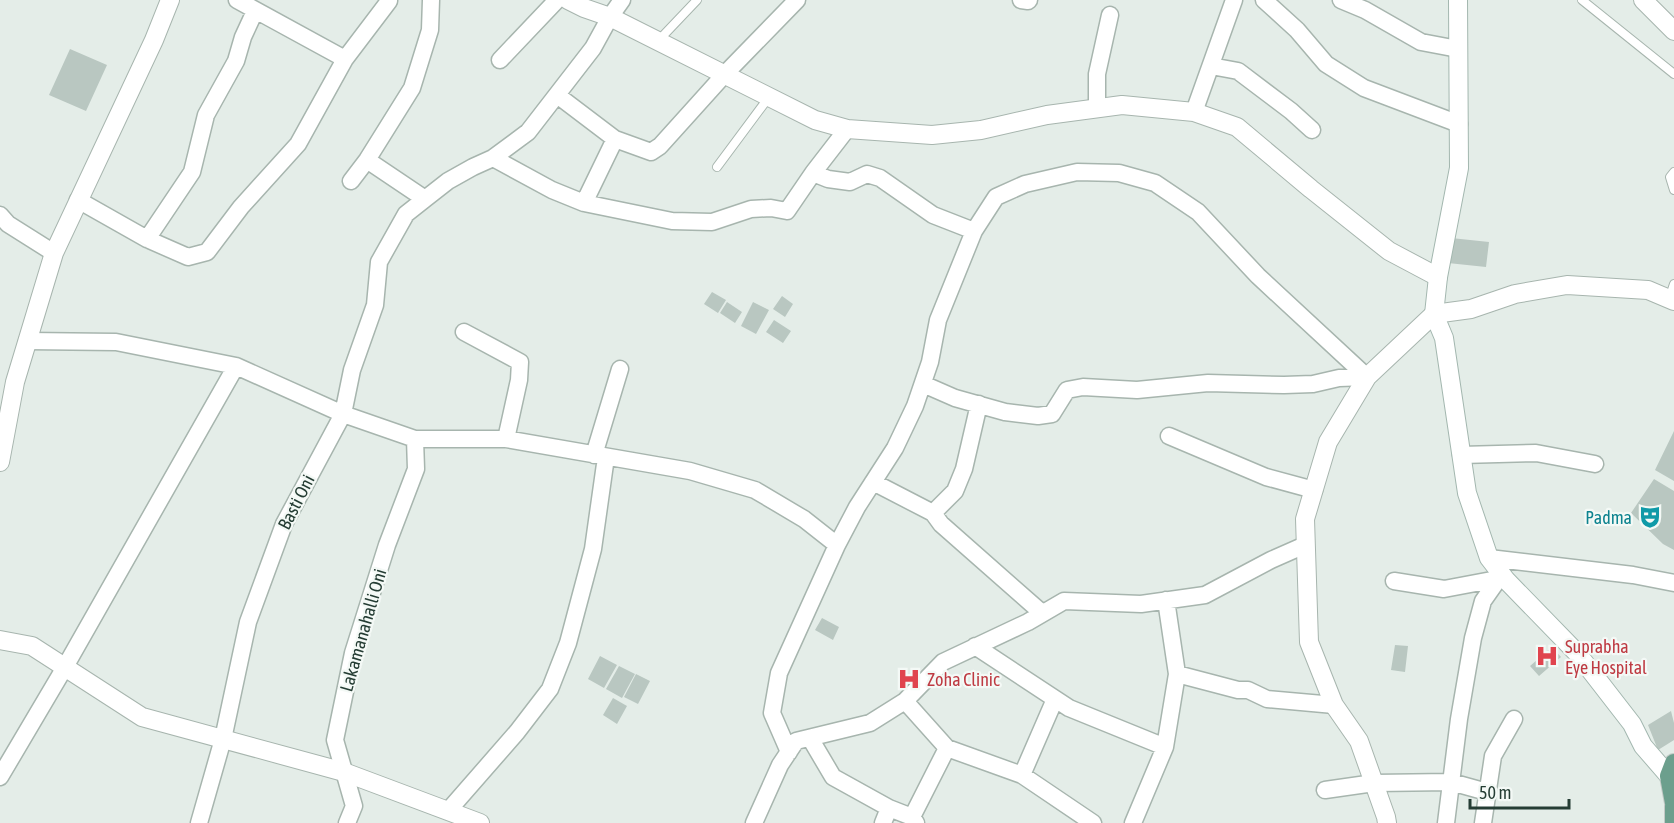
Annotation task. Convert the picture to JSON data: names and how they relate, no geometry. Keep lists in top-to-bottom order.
{
  "streets": {
    "street": ["Basti Oni", "Lakamanahalli Oni"]
  },
  "places": {
    "theatre": ["Padma"],
    "hospital": ["Suprabha Eye Hospital", "Zoha Clinic"]
  },
  "scale_bar": "50 m"
}
